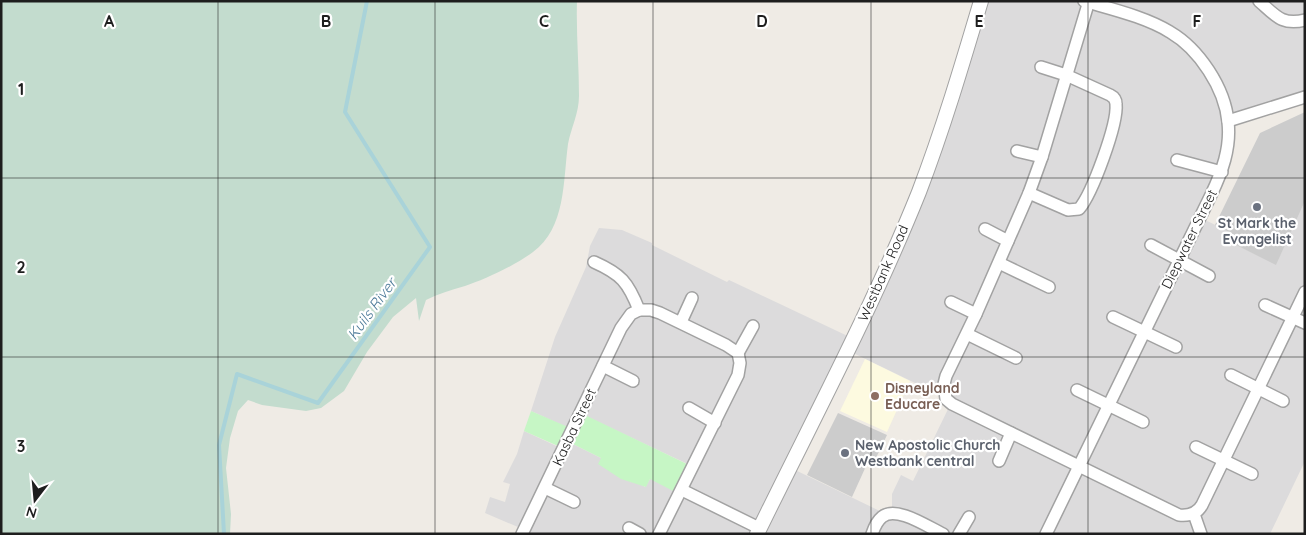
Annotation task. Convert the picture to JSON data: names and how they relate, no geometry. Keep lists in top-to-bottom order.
{
  "streets": {
    "street": ["Diepwater Street", "Westbank Road", "Kasba Street"]
  },
  "water": ["Kuils River"],
  "places": ["St Mark the Evangelist", "Disneyland Educare", "New Apostolic Church Westbank central"],
  "north": "bottom",
  "grid": {
    "columns": [
      "A",
      "B",
      "C",
      "D",
      "E",
      "F"
    ],
    "rows": ["1", "2", "3"]
  }
}
